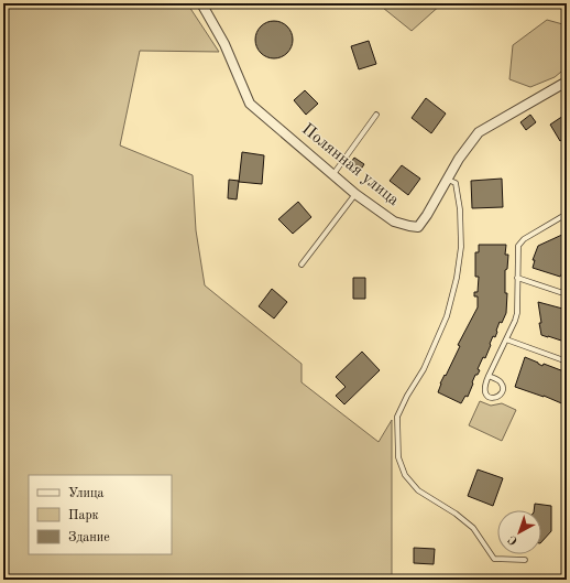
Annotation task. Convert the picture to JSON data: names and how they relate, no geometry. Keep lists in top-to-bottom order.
{
  "streets": {
    "street": ["Полянная улица"]
  },
  "legend": ["Улица", "Парк", "Здание"],
  "north": "bottom left"
}
